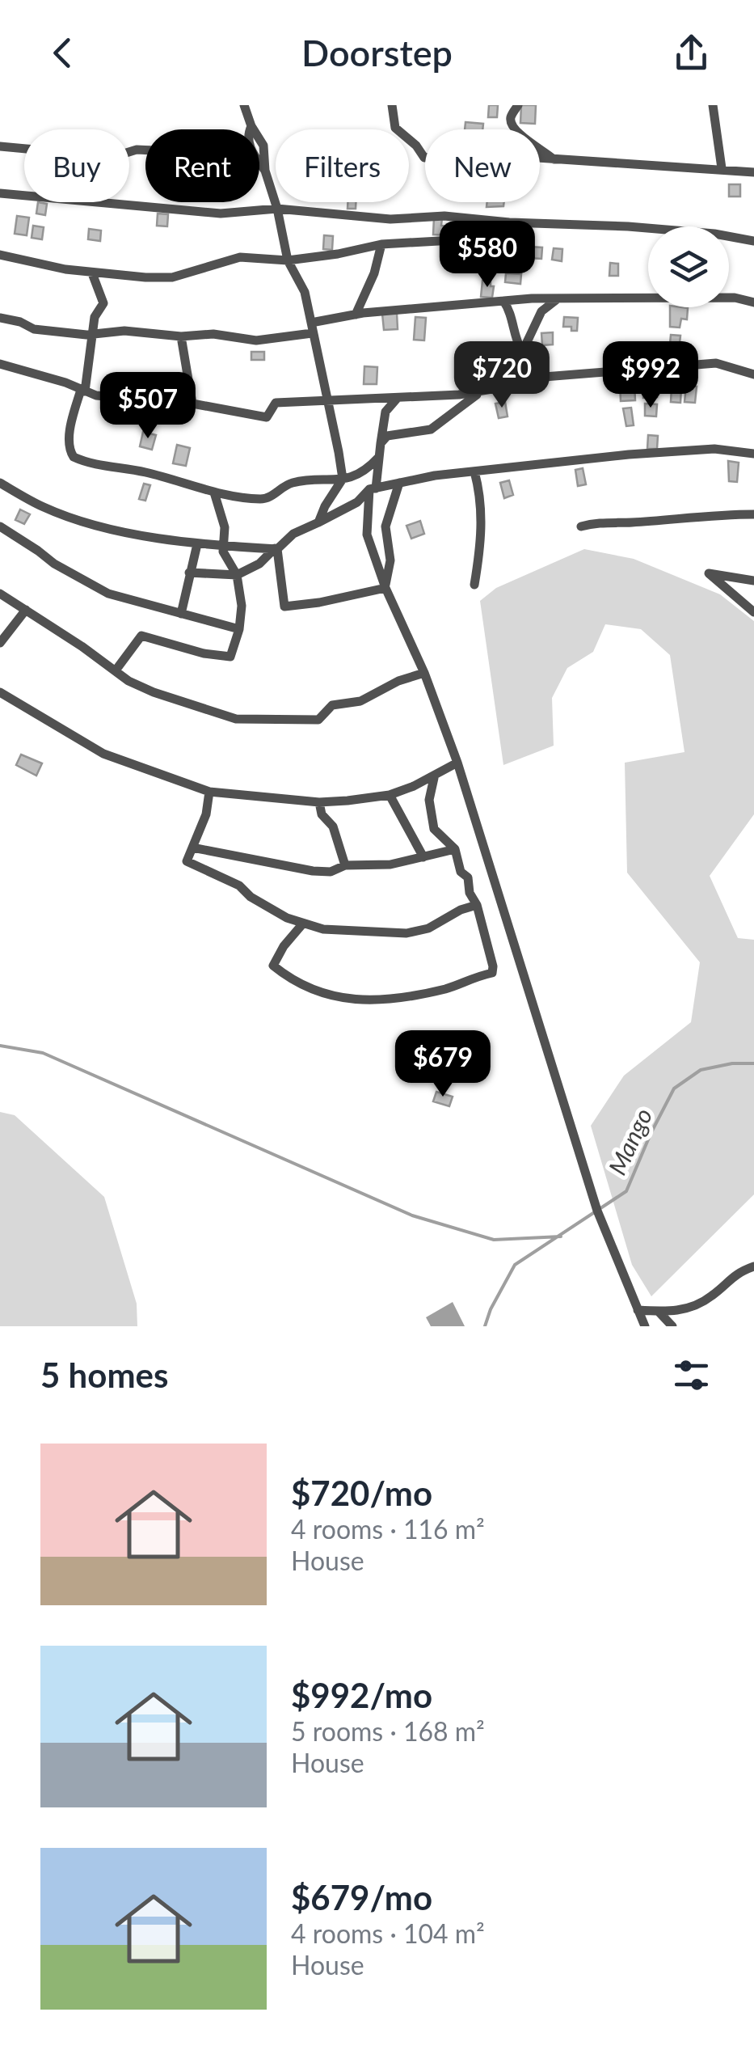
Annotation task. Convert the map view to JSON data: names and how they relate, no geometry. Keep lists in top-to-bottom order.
{
  "water": ["Mango"],
  "page": {
    "header": "Doorstep",
    "chip": [
      "Buy",
      "Rent",
      "Filters",
      "New"
    ],
    "price": [
      "$580",
      "$720",
      "$992",
      "$507",
      "$679"
    ],
    "heading": "5 homes",
    "list": [
      {
        "name": "$720/mo",
        "note": "4 rooms · 116 m² · House"
      },
      {
        "name": "$992/mo",
        "note": "5 rooms · 168 m² · House"
      },
      {
        "name": "$679/mo",
        "note": "4 rooms · 104 m² · House"
      }
    ]
  }
}
